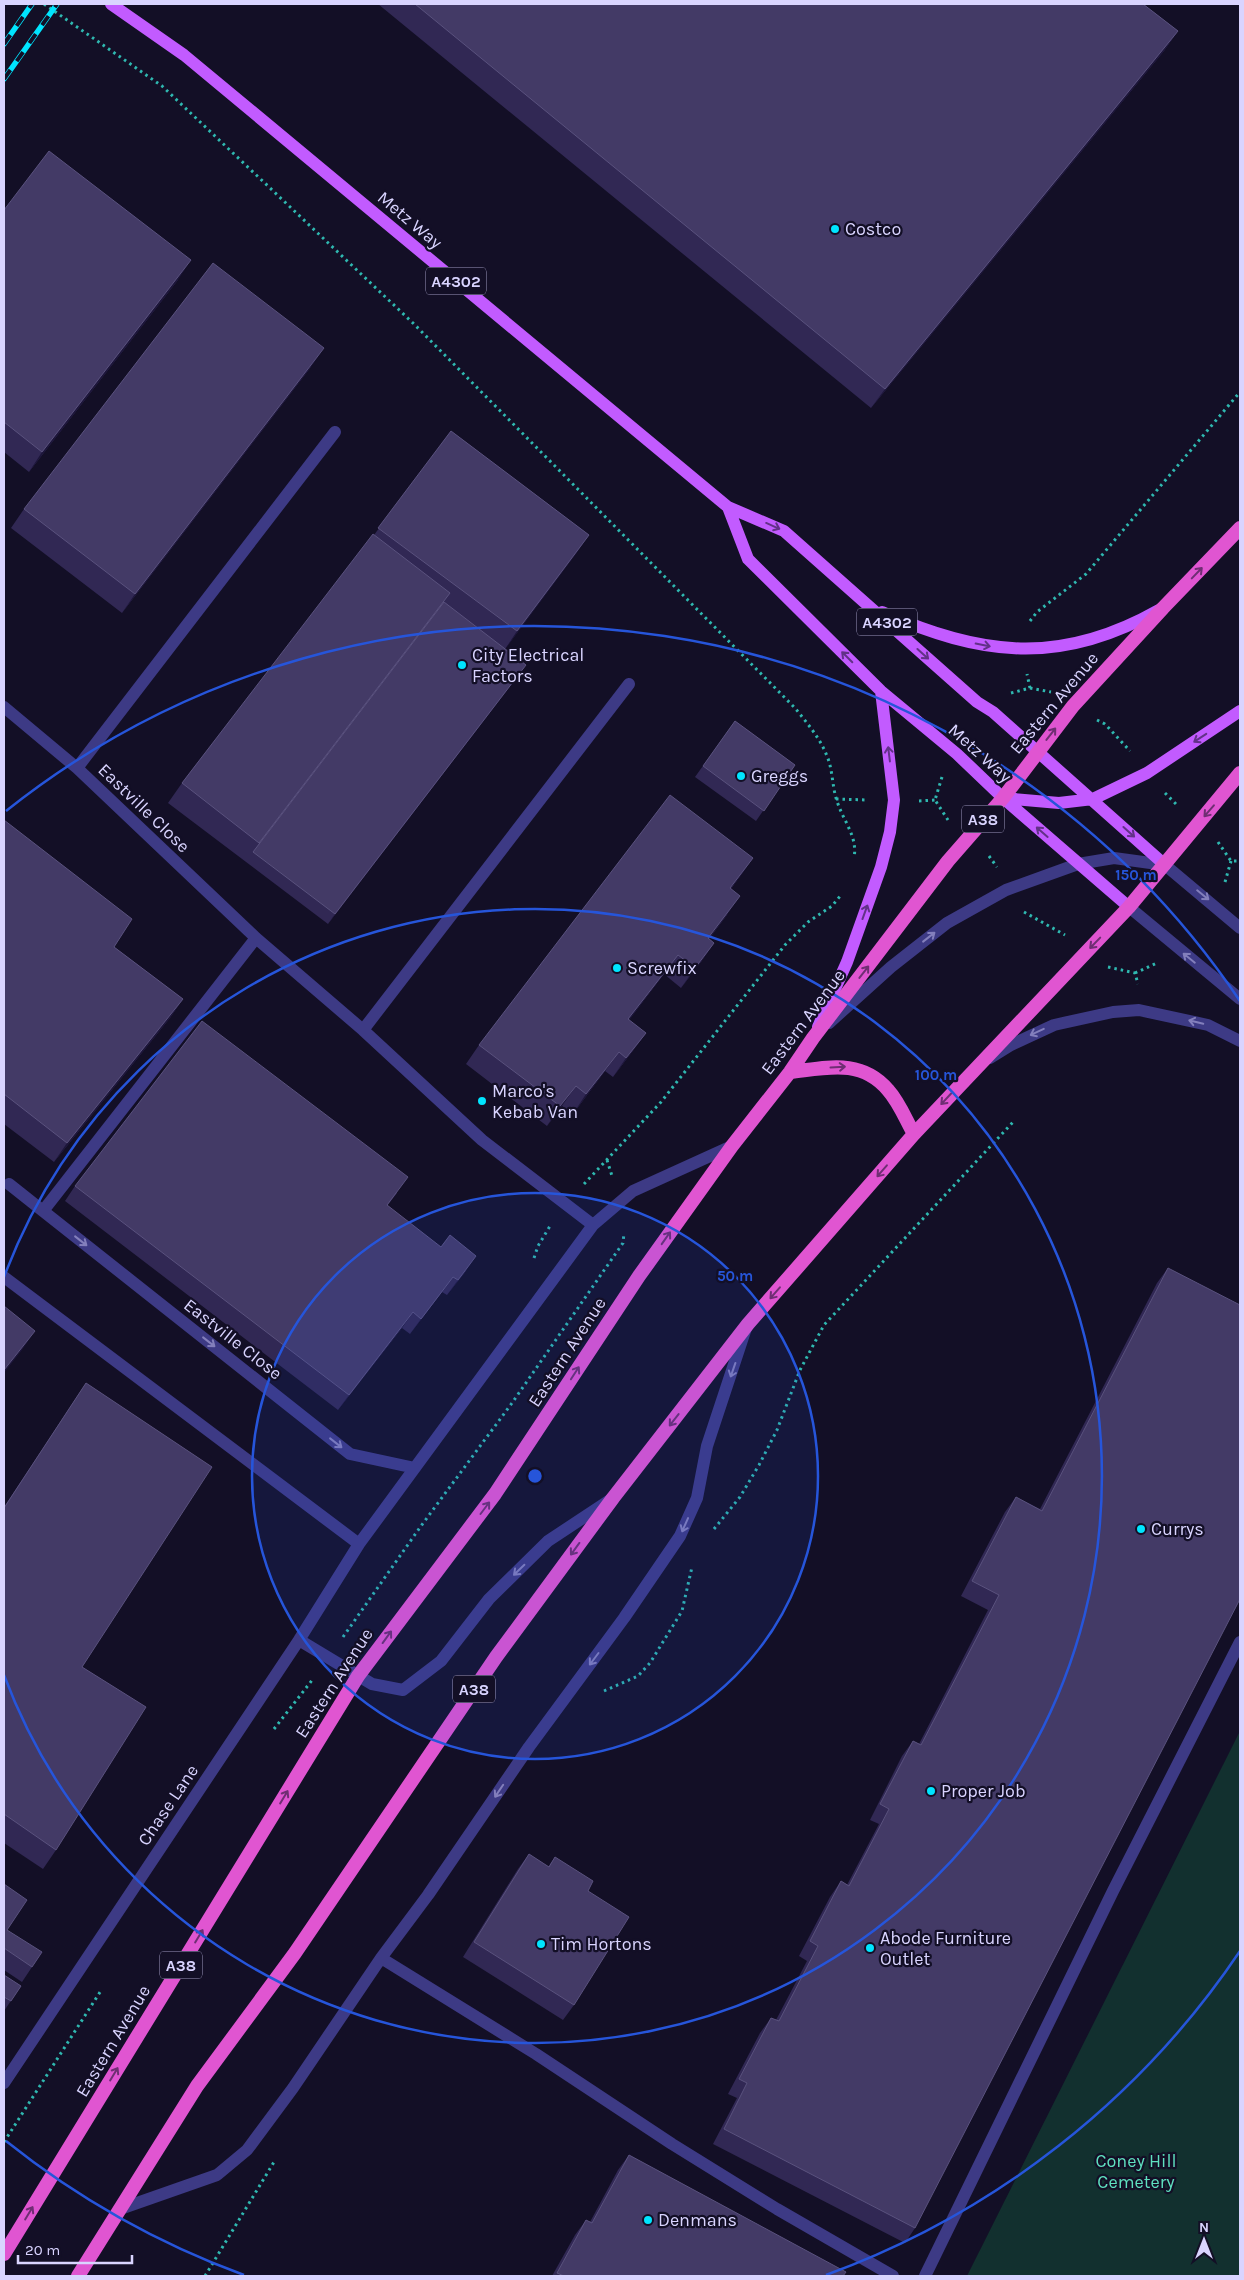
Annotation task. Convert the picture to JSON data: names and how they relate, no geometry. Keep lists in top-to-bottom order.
{
  "streets": {
    "highway": ["Eastern Avenue", "A38"],
    "main road": ["Metz Way", "A4302"],
    "street": ["Eastville Close", "Chase Lane"]
  },
  "crossings": [
    ["Metz Way", "Eastern Avenue"],
    ["Metz Way", "A38"],
    ["Eastern Avenue", "Chase Lane"],
    ["Eastville Close", "Chase Lane"]
  ],
  "parks": ["Coney Hill Cemetery"],
  "places": [
    "Costco",
    "City Electrical Factors",
    "Greggs",
    "Screwfix",
    "Marco's Kebab Van",
    "Currys",
    "Proper Job",
    "Tim Hortons",
    "Abode Furniture Outlet",
    "Denmans"
  ],
  "scale_bar": "20 m",
  "north": "top",
  "rings": ["150 m", "100 m", "50 m"]
}
